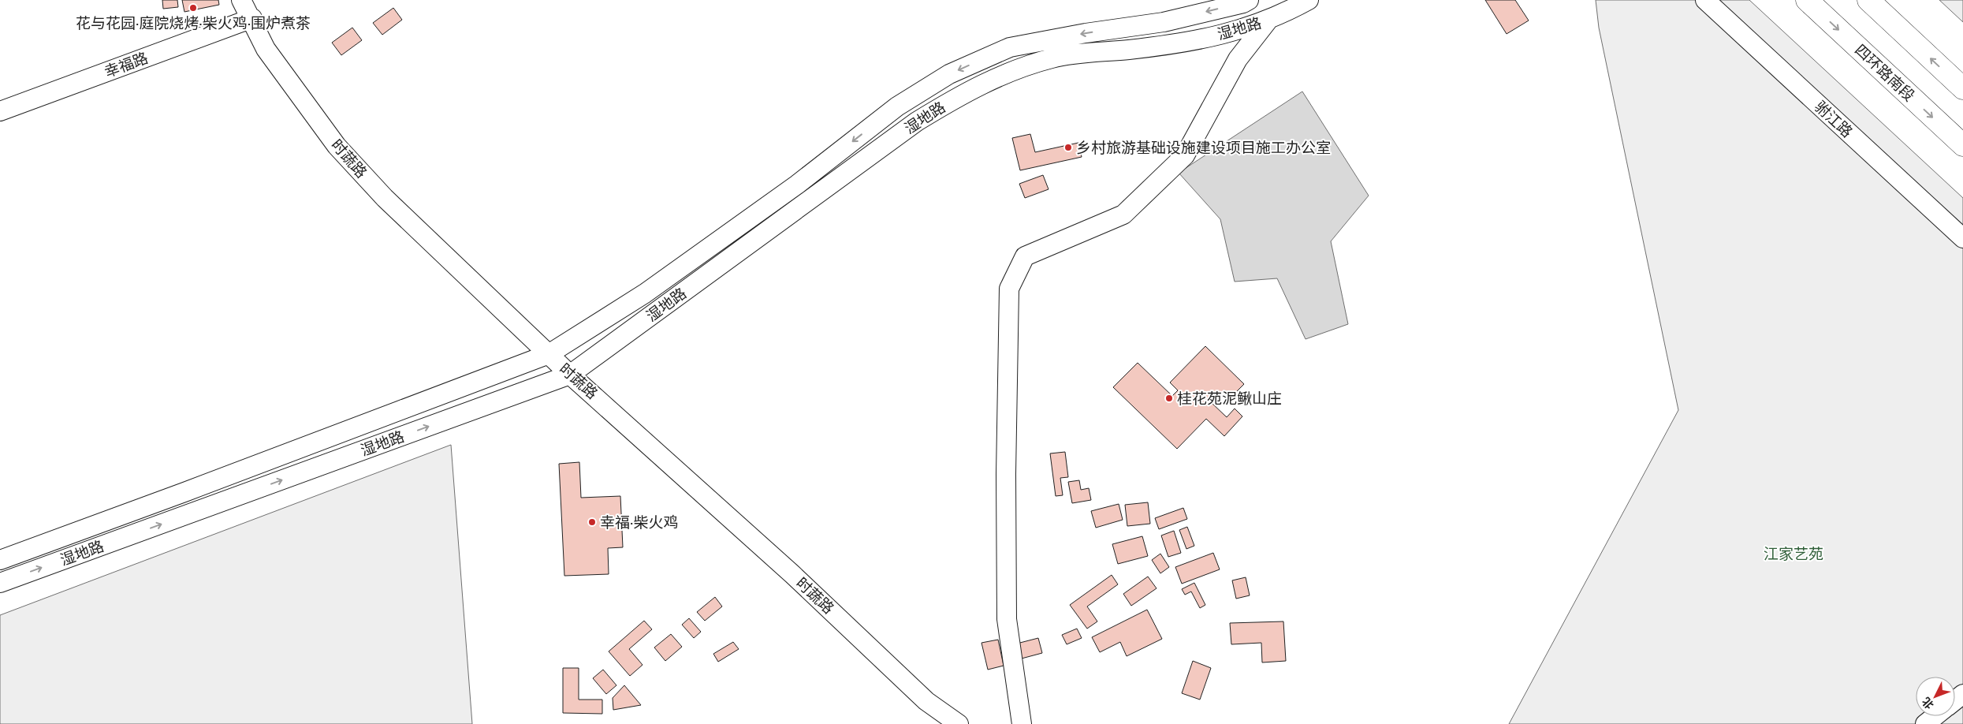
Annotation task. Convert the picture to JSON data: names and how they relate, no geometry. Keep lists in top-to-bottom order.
{
  "streets": {
    "highway": ["四环路南段"],
    "street": [
      "湿地路",
      "幸福路",
      "驸江路",
      "时蔬路"
    ]
  },
  "crossings": [
    ["湿地路", "时蔬路"],
    ["幸福路", "时蔬路"]
  ],
  "parks": ["江家艺苑"],
  "places": [
    "花与花园·庭院烧烤·柴火鸡·围炉煮茶",
    "乡村旅游基础设施建设项目施工办公室",
    "桂花苑泥鳅山庄",
    "幸福·柴火鸡"
  ],
  "north": "bottom left"
}
